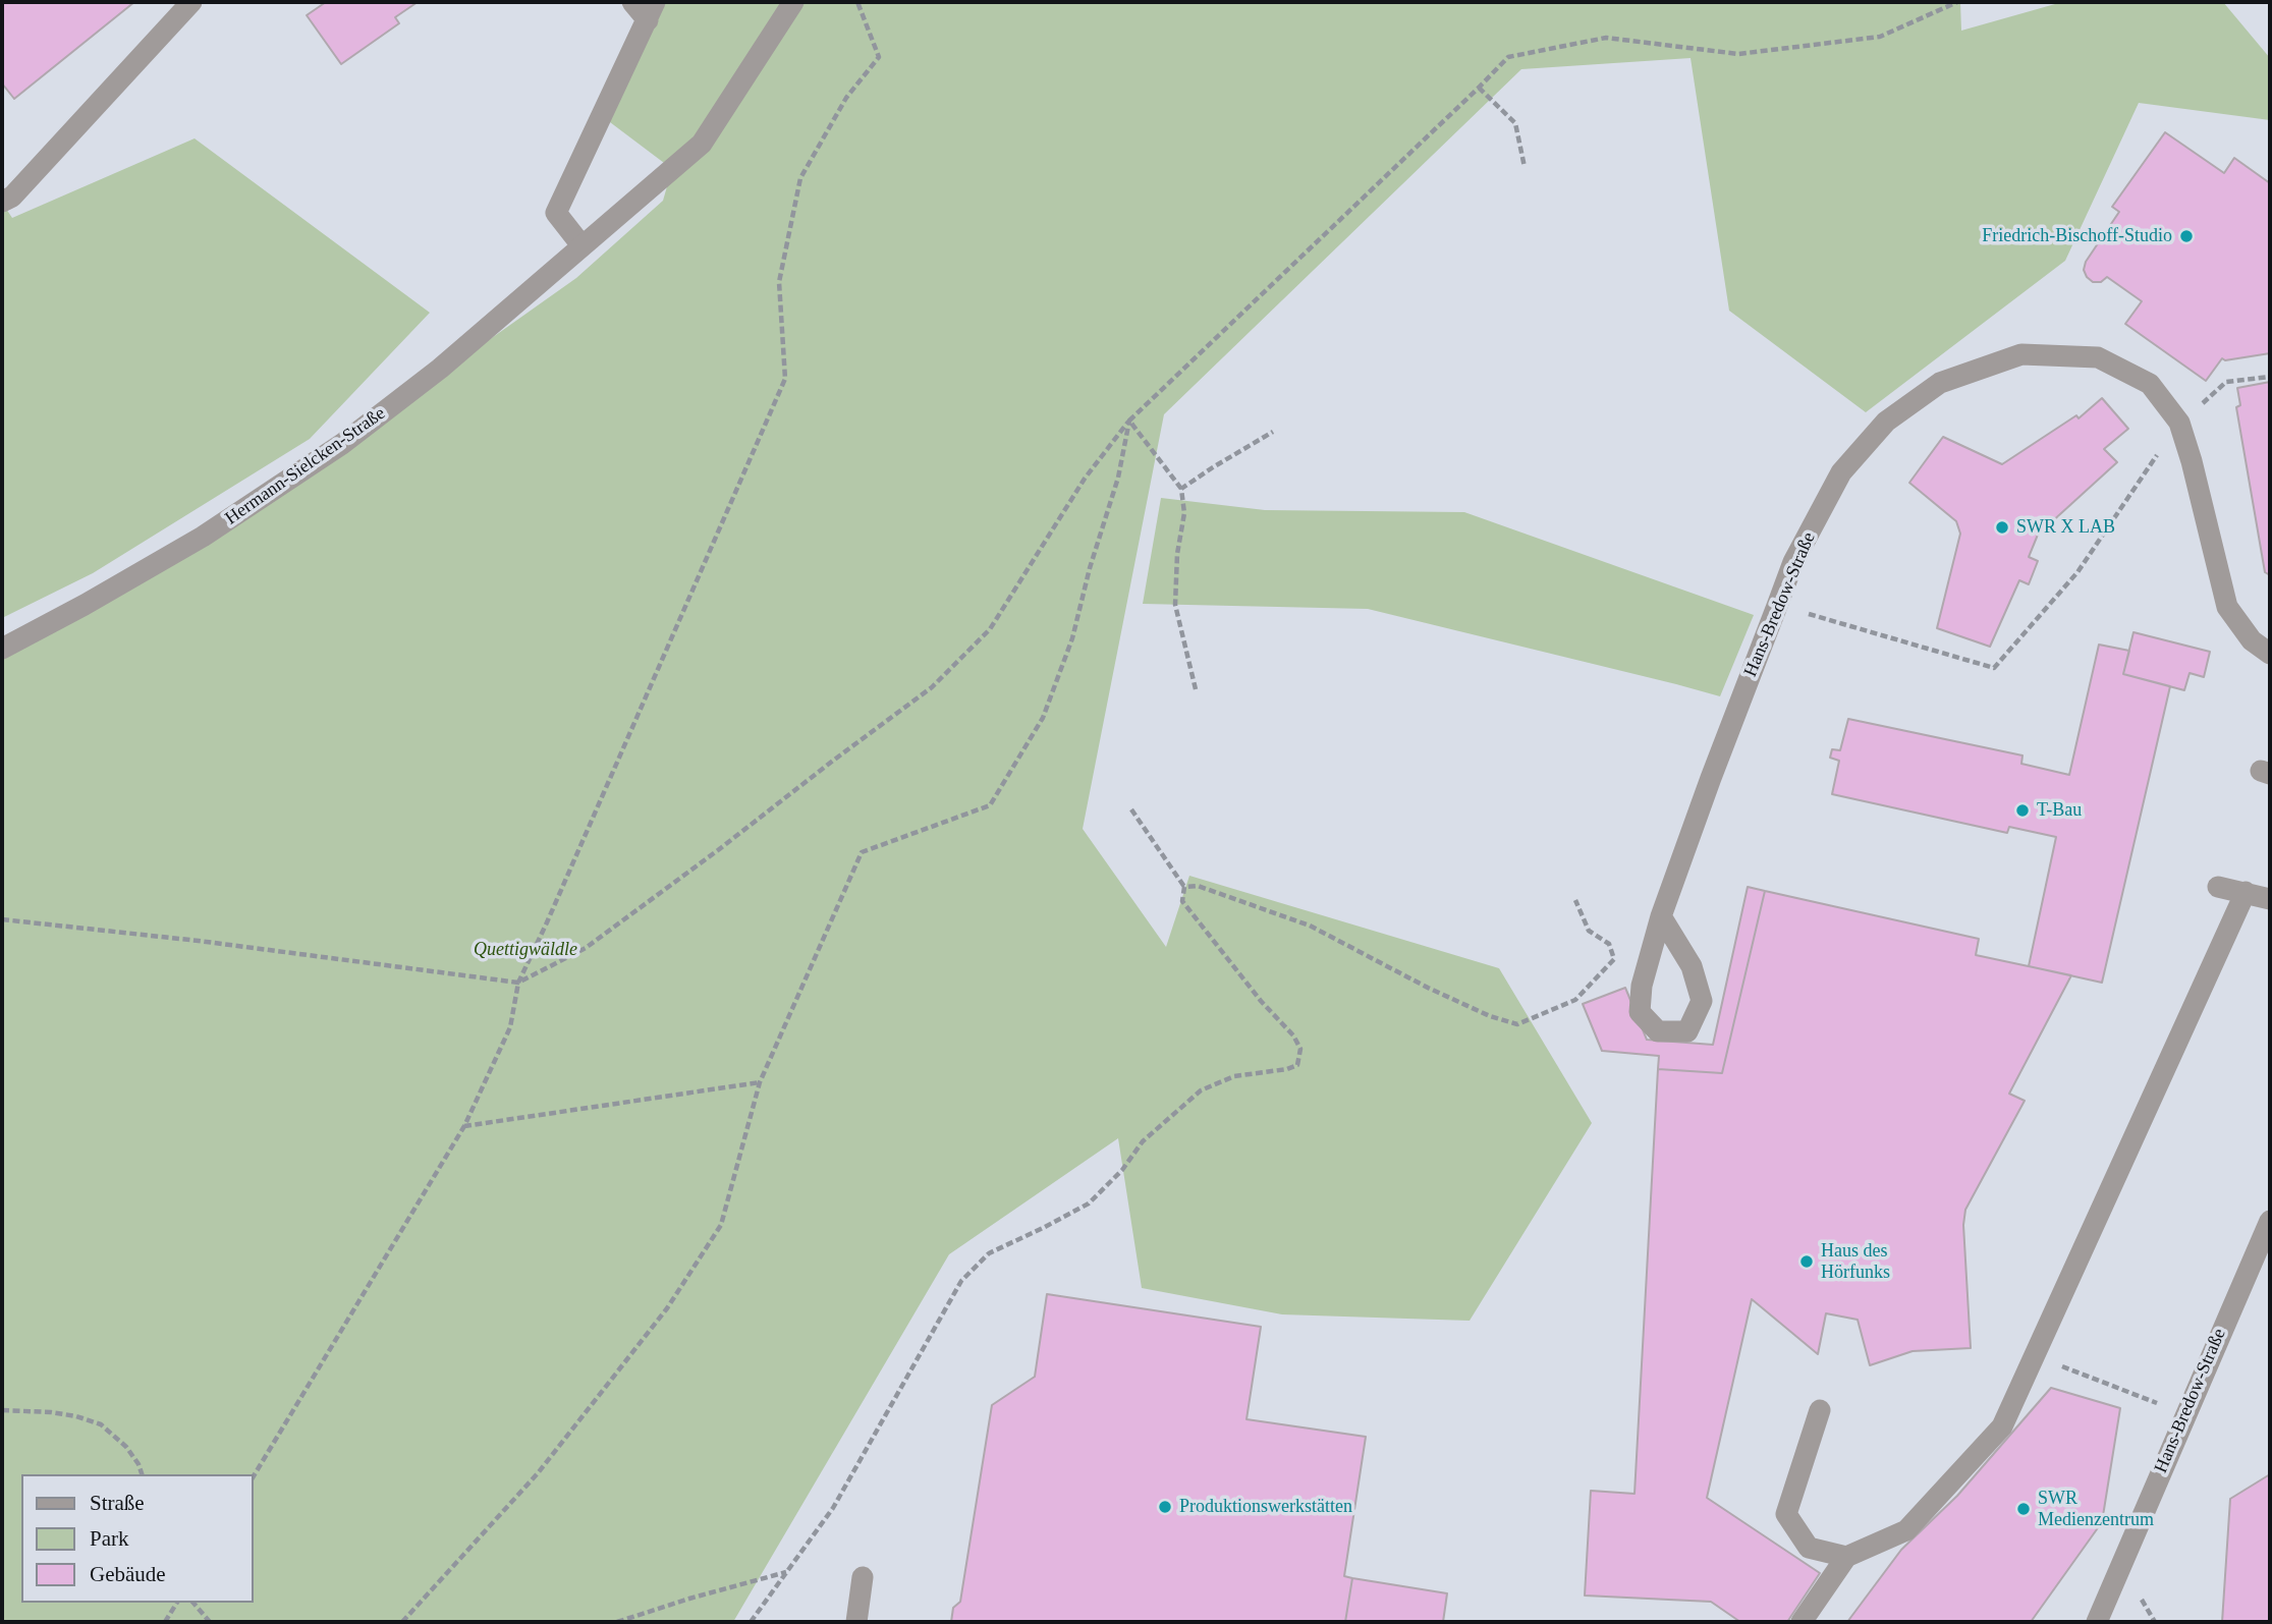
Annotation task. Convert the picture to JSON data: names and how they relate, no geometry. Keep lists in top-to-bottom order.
{
  "streets": {
    "street": ["Hermann-Sielcken-Straße", "Hans-Bredow-Straße"]
  },
  "parks": ["Quettigwäldle"],
  "places": [
    "Friedrich-Bischoff-Studio",
    "SWR X LAB",
    "T-Bau",
    "Haus des Hörfunks",
    "Produktionswerkstätten",
    "SWR Medienzentrum"
  ],
  "legend": ["Straße", "Park", "Gebäude"]
}
